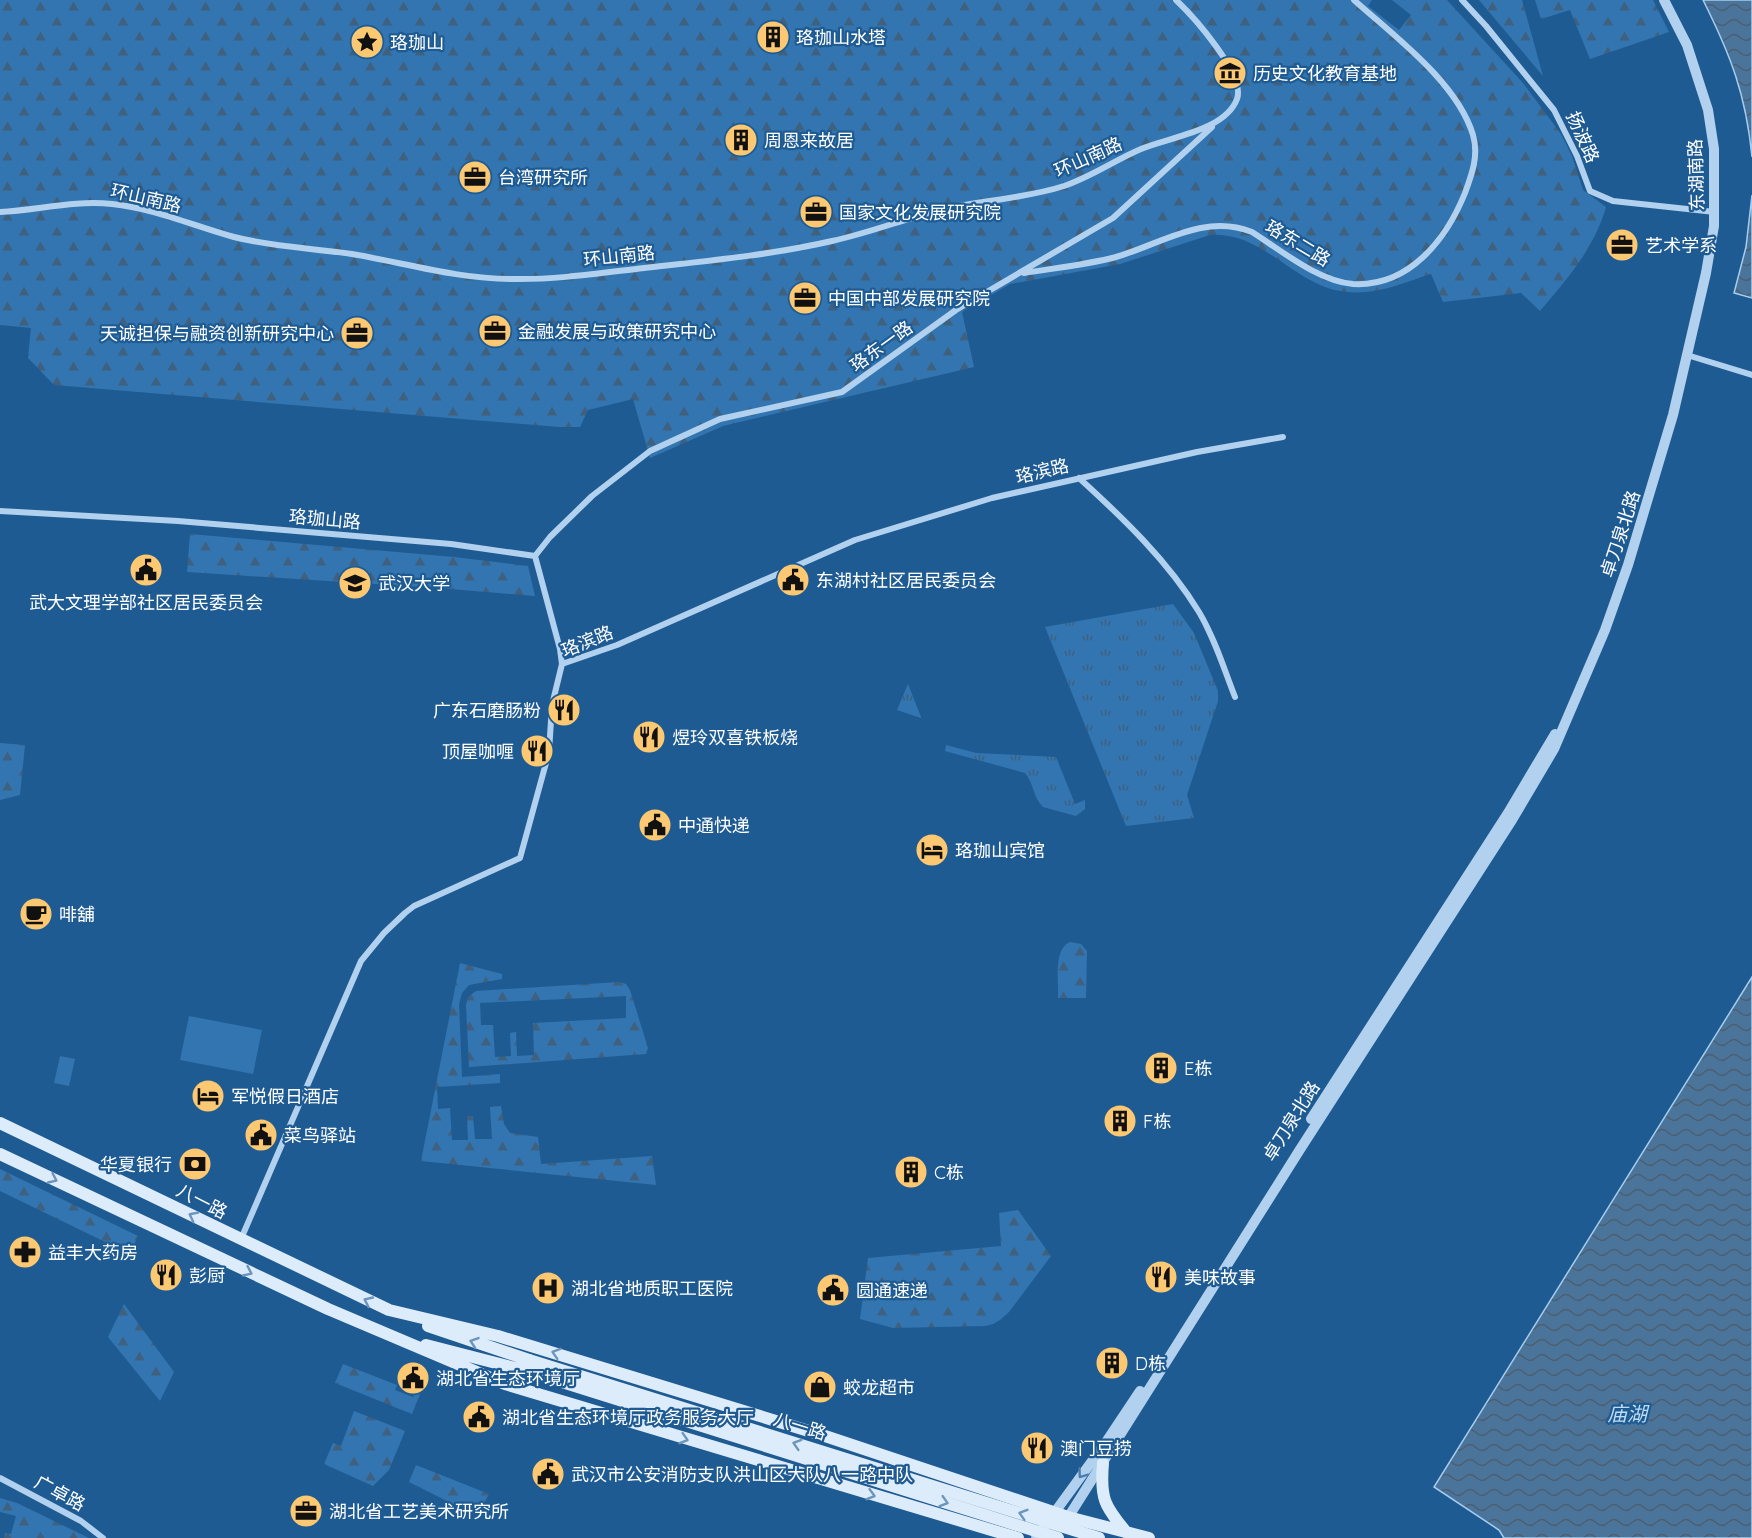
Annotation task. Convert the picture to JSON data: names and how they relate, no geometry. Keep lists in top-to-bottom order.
{
  "streets": {
    "main road": ["八一路"],
    "street": [
      "扬波路",
      "环山南路",
      "东湖南路",
      "珞东二路",
      "珞东一路",
      "珞滨路",
      "珞珈山路",
      "卓刀泉北路",
      "广卓路"
    ]
  },
  "crossings": [
    ["扬波路", "东湖南路"],
    ["环山南路", "珞东一路"],
    ["东湖南路", "卓刀泉北路"],
    ["珞东二路", "珞东一路"],
    ["珞东一路", "珞珈山路"],
    ["珞滨路", "八一路"],
    ["卓刀泉北路", "八一路"]
  ],
  "water": ["庙湖"],
  "places": {
    "building": [
      "珞珈山水塔",
      "周恩来故居",
      "E栋",
      "F栋",
      "C栋",
      "D栋"
    ],
    "place": ["珞珈山"],
    "museum": ["历史文化教育基地"],
    "office": [
      "台湾研究所",
      "国家文化发展研究院",
      "艺术学系",
      "中国中部发展研究院",
      "金融发展与政策研究中心",
      "天诚担保与融资创新研究中心",
      "湖北省工艺美术研究所"
    ],
    "public building": [
      "武大文理学部社区居民委员会",
      "东湖村社区居民委员会",
      "中通快递",
      "菜鸟驿站",
      "圆通速递",
      "湖北省生态环境厅",
      "湖北省生态环境厅政务服务大厅",
      "武汉市公安消防支队洪山区大队八一路中队"
    ],
    "school or university": ["武汉大学"],
    "restaurant": [
      "广东石磨肠粉",
      "煜玲双喜铁板烧",
      "顶屋咖喱",
      "彭厨",
      "美味故事",
      "澳门豆捞"
    ],
    "hotel": ["珞珈山宾馆", "军悦假日酒店"],
    "cafe": ["啡舖"],
    "bank": ["华夏银行"],
    "pharmacy": ["益丰大药房"],
    "hospital": ["湖北省地质职工医院"],
    "shop": ["蛟龙超市"]
  }
}
